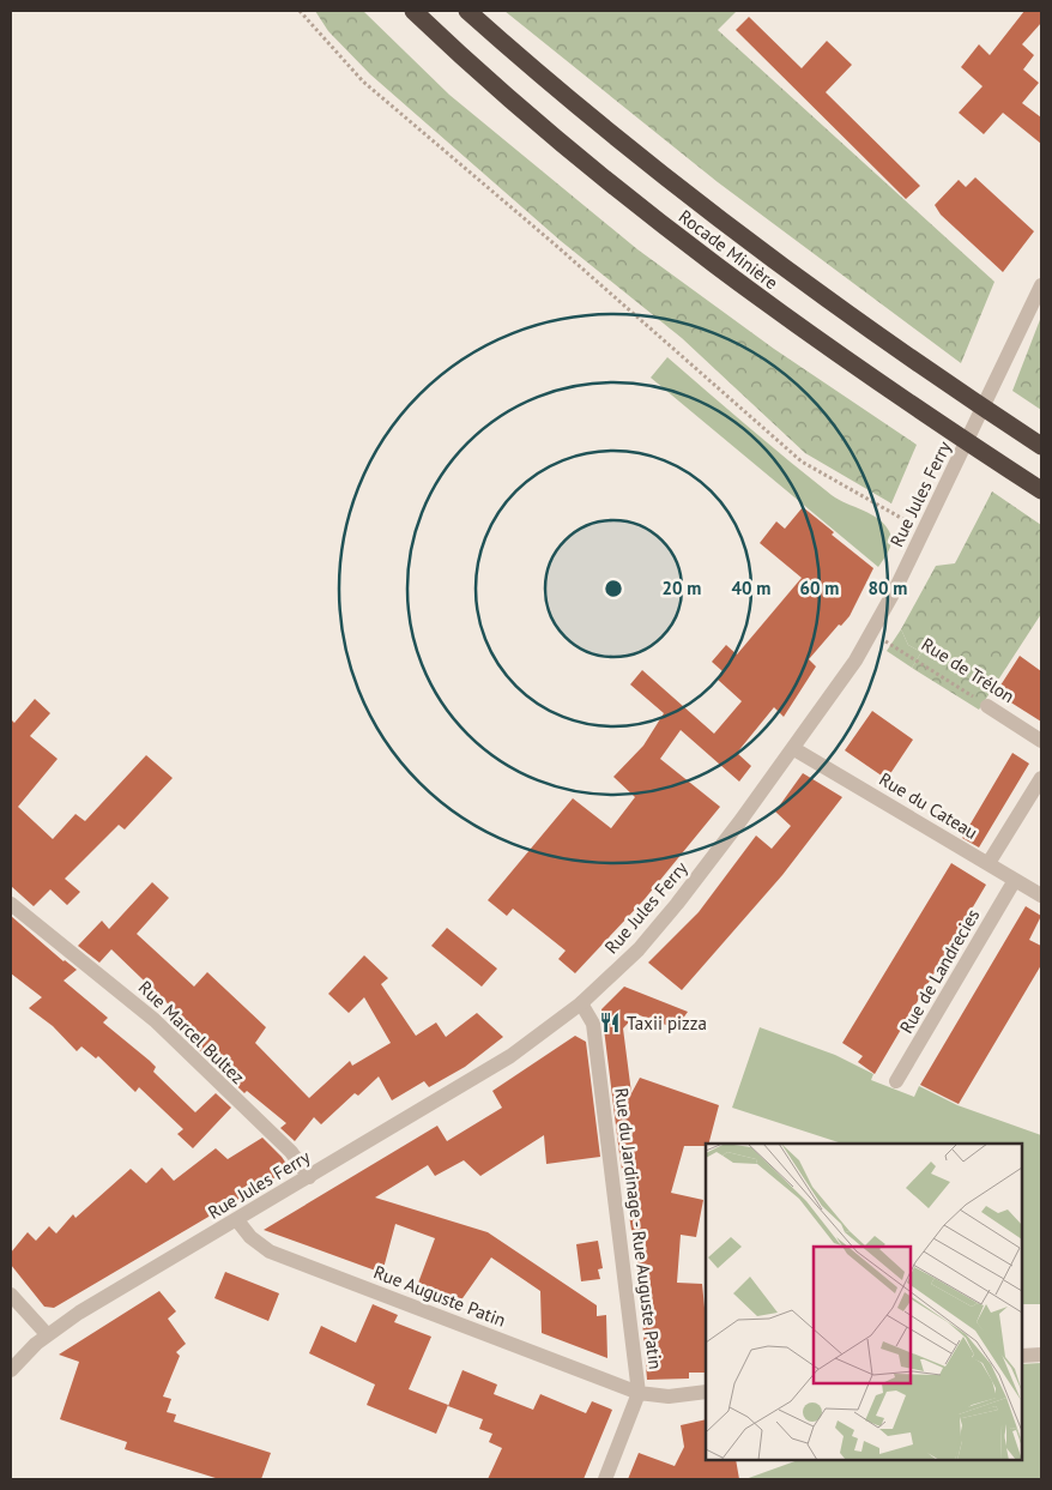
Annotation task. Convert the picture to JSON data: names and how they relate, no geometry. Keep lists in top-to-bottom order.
{
  "streets": {
    "highway": ["Rocade Minière"],
    "street": [
      "Rue Jules Ferry",
      "Rue de Trélon",
      "Rue du Cateau",
      "Rue de Landrecies",
      "Rue Marcel Bultez",
      "Rue du Jardinage - Rue Auguste Patin",
      "Rue Auguste Patin"
    ]
  },
  "crossings": [
    ["Rue Jules Ferry", "Rue de Trélon"],
    ["Rue Jules Ferry", "Rue du Cateau"],
    ["Rue Jules Ferry", "Rue Marcel Bultez"],
    ["Rue Jules Ferry", "Rue du Jardinage - Rue Auguste Patin"],
    ["Rue Jules Ferry", "Rue Auguste Patin"],
    ["Rue du Cateau", "Rue de Landrecies"],
    ["Rue du Jardinage - Rue Auguste Patin", "Rue Auguste Patin"]
  ],
  "places": {
    "restaurant": ["Taxii pizza"]
  },
  "rings": [
    "20 m",
    "40 m",
    "60 m",
    "80 m"
  ]
}
